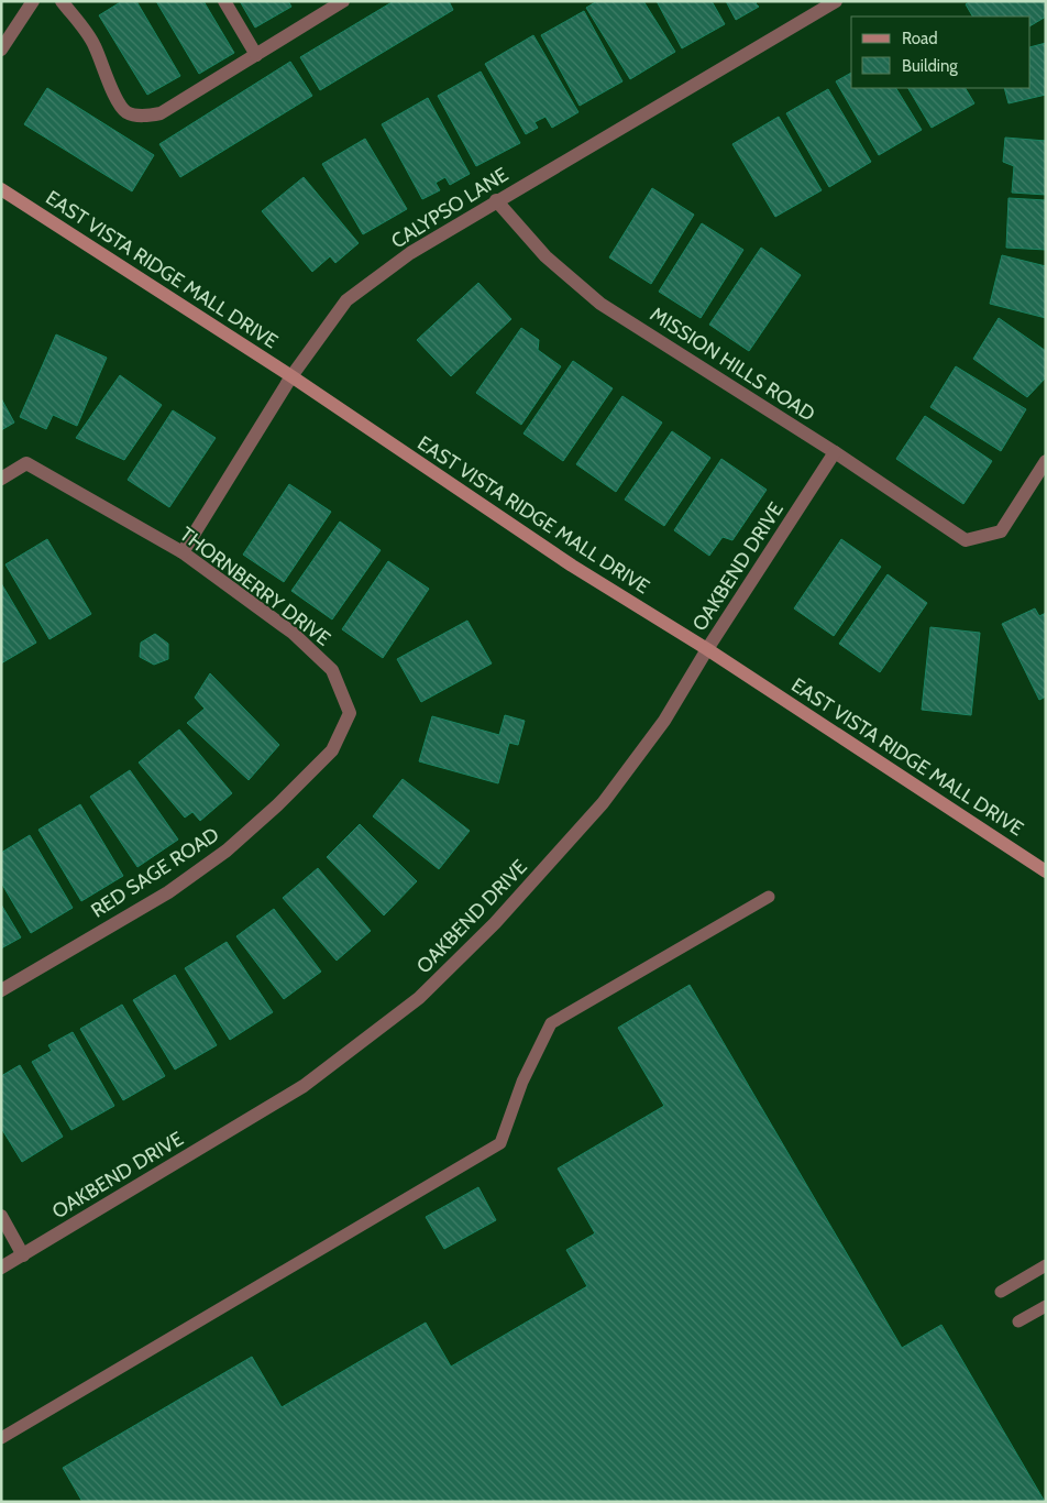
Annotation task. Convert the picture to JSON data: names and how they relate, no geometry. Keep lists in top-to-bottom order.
{
  "streets": {
    "main road": ["EAST VISTA RIDGE MALL DRIVE"],
    "street": [
      "CALYPSO LANE",
      "MISSION HILLS ROAD",
      "OAKBEND DRIVE",
      "THORNBERRY DRIVE",
      "RED SAGE ROAD"
    ]
  },
  "crossings": [
    ["CALYPSO LANE", "EAST VISTA RIDGE MALL DRIVE"],
    ["CALYPSO LANE", "MISSION HILLS ROAD"],
    ["CALYPSO LANE", "THORNBERRY DRIVE"],
    ["EAST VISTA RIDGE MALL DRIVE", "OAKBEND DRIVE"],
    ["MISSION HILLS ROAD", "OAKBEND DRIVE"],
    ["THORNBERRY DRIVE", "RED SAGE ROAD"]
  ],
  "legend": ["Road", "Building"]
}
